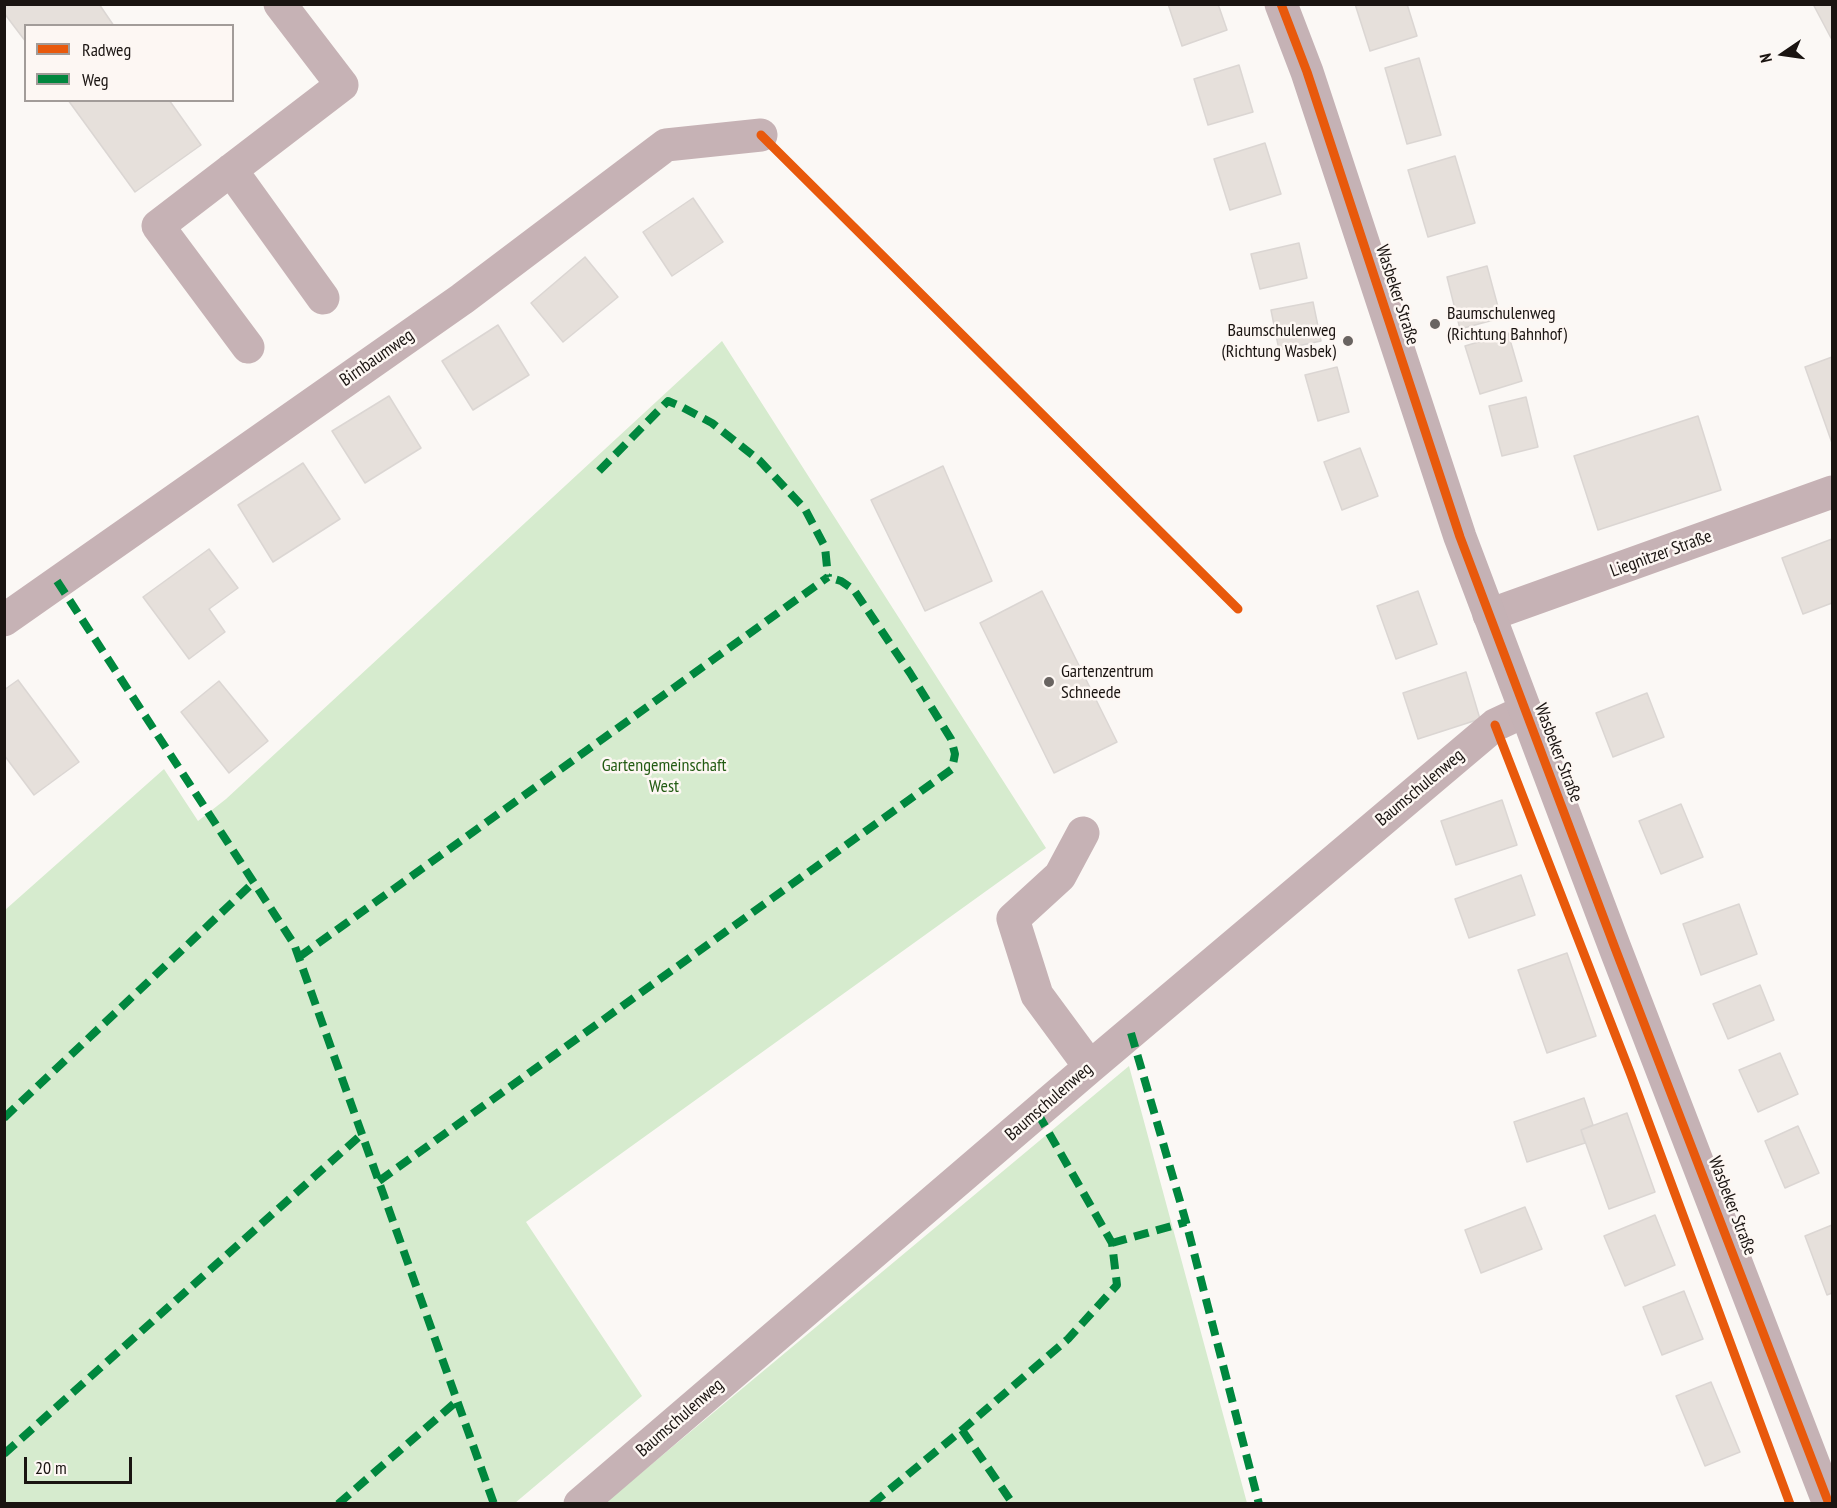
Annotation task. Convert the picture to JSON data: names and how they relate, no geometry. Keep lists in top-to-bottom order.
{
  "streets": {
    "main road": ["Wasbeker Straße"],
    "street": ["Birnbaumweg", "Liegnitzer Straße", "Baumschulenweg"]
  },
  "crossings": [
    ["Wasbeker Straße", "Liegnitzer Straße"],
    ["Wasbeker Straße", "Baumschulenweg"]
  ],
  "parks": ["Gartengemeinschaft West"],
  "places": ["Baumschulenweg (Richtung Bahnhof)", "Baumschulenweg (Richtung Wasbek)", "Gartenzentrum Schneede"],
  "legend": ["Radweg", "Weg"],
  "scale_bar": "20 m",
  "north": "left"
}
